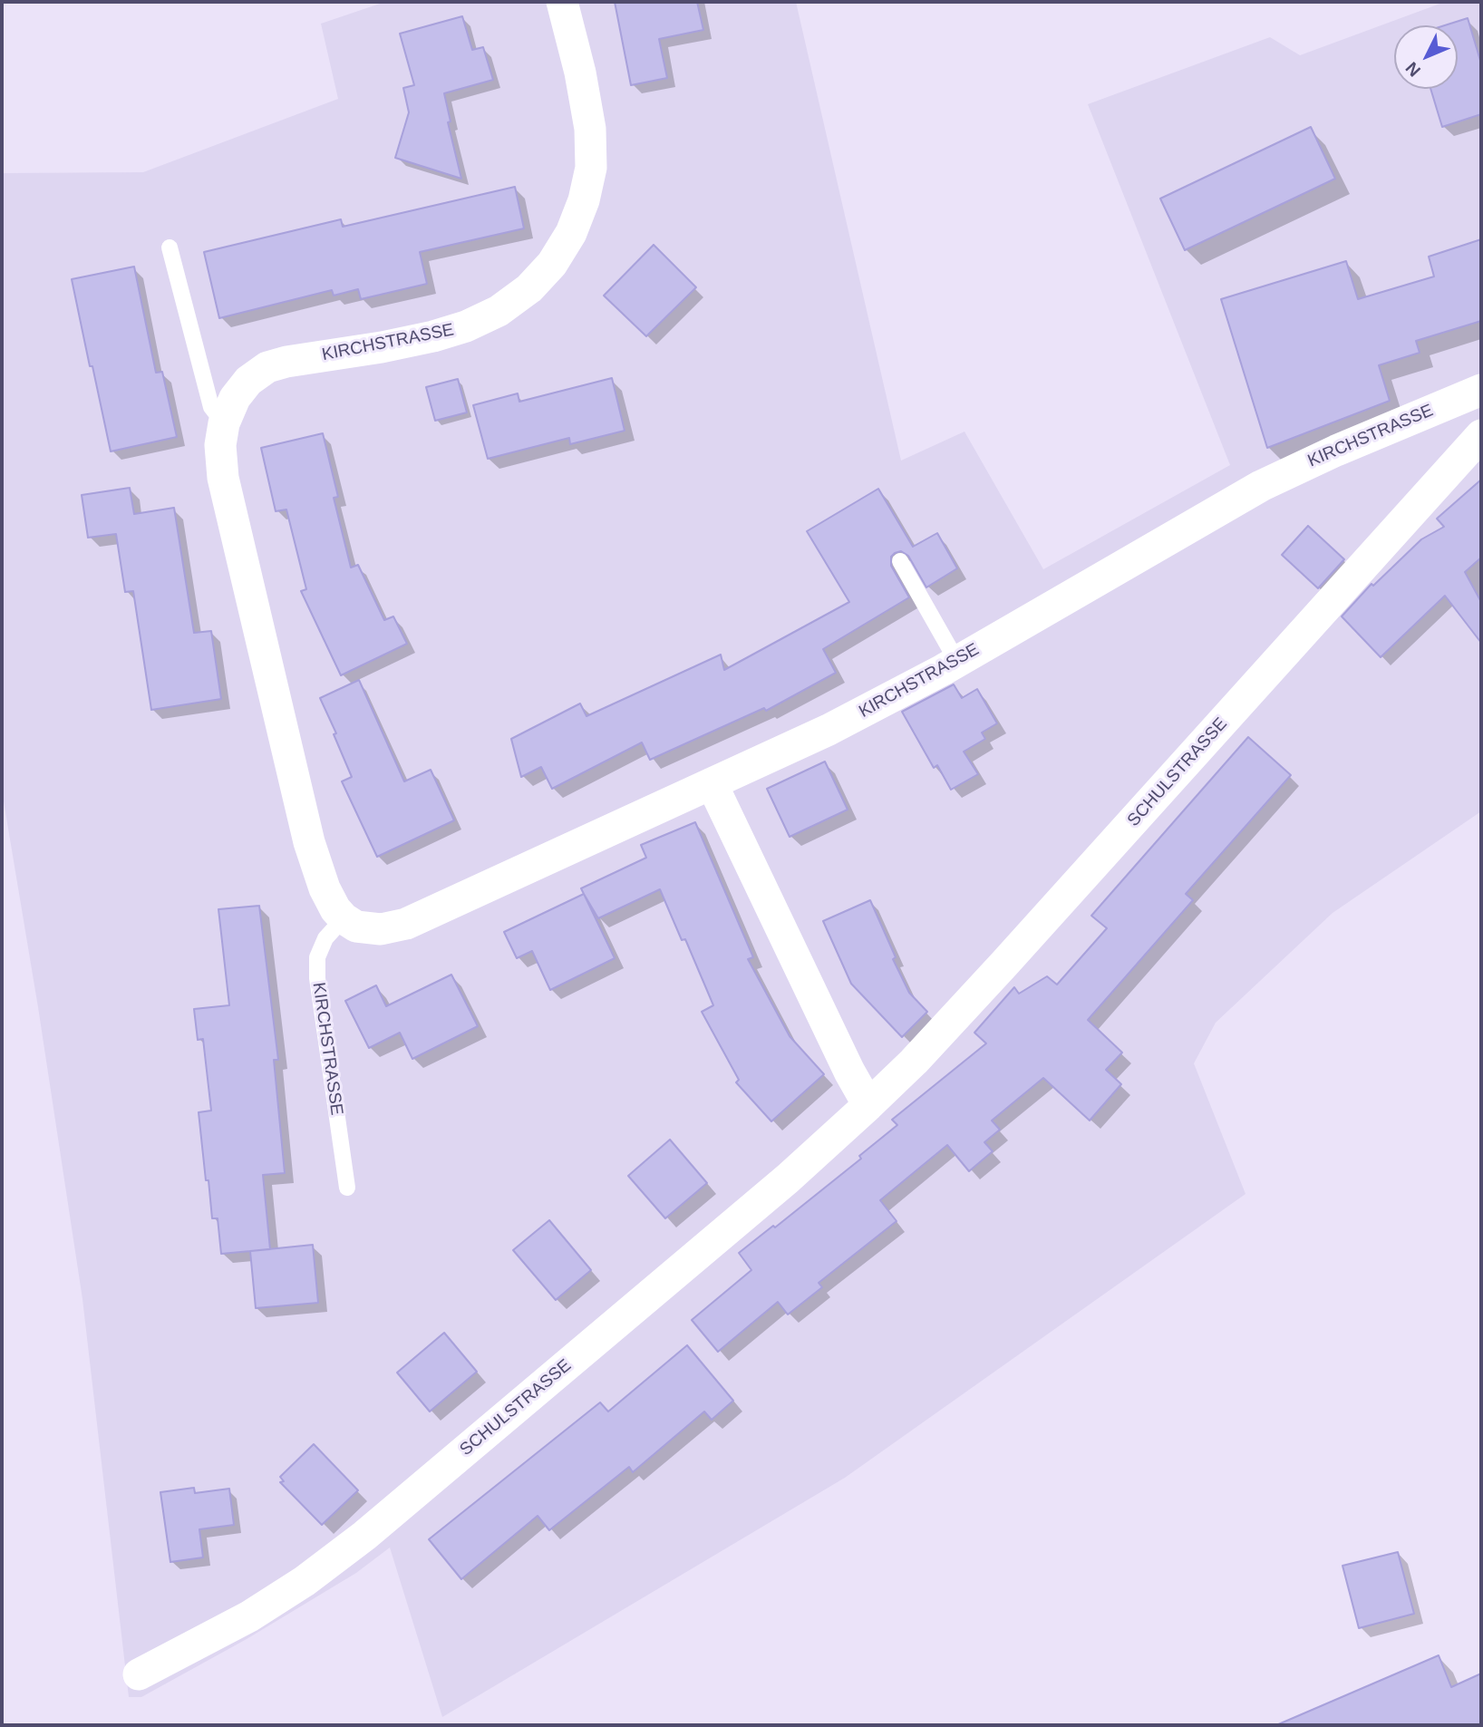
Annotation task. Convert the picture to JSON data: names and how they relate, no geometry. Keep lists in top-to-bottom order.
{
  "streets": {
    "street": ["KIRCHSTRASSE", "SCHULSTRASSE"]
  },
  "north": "bottom left"
}
